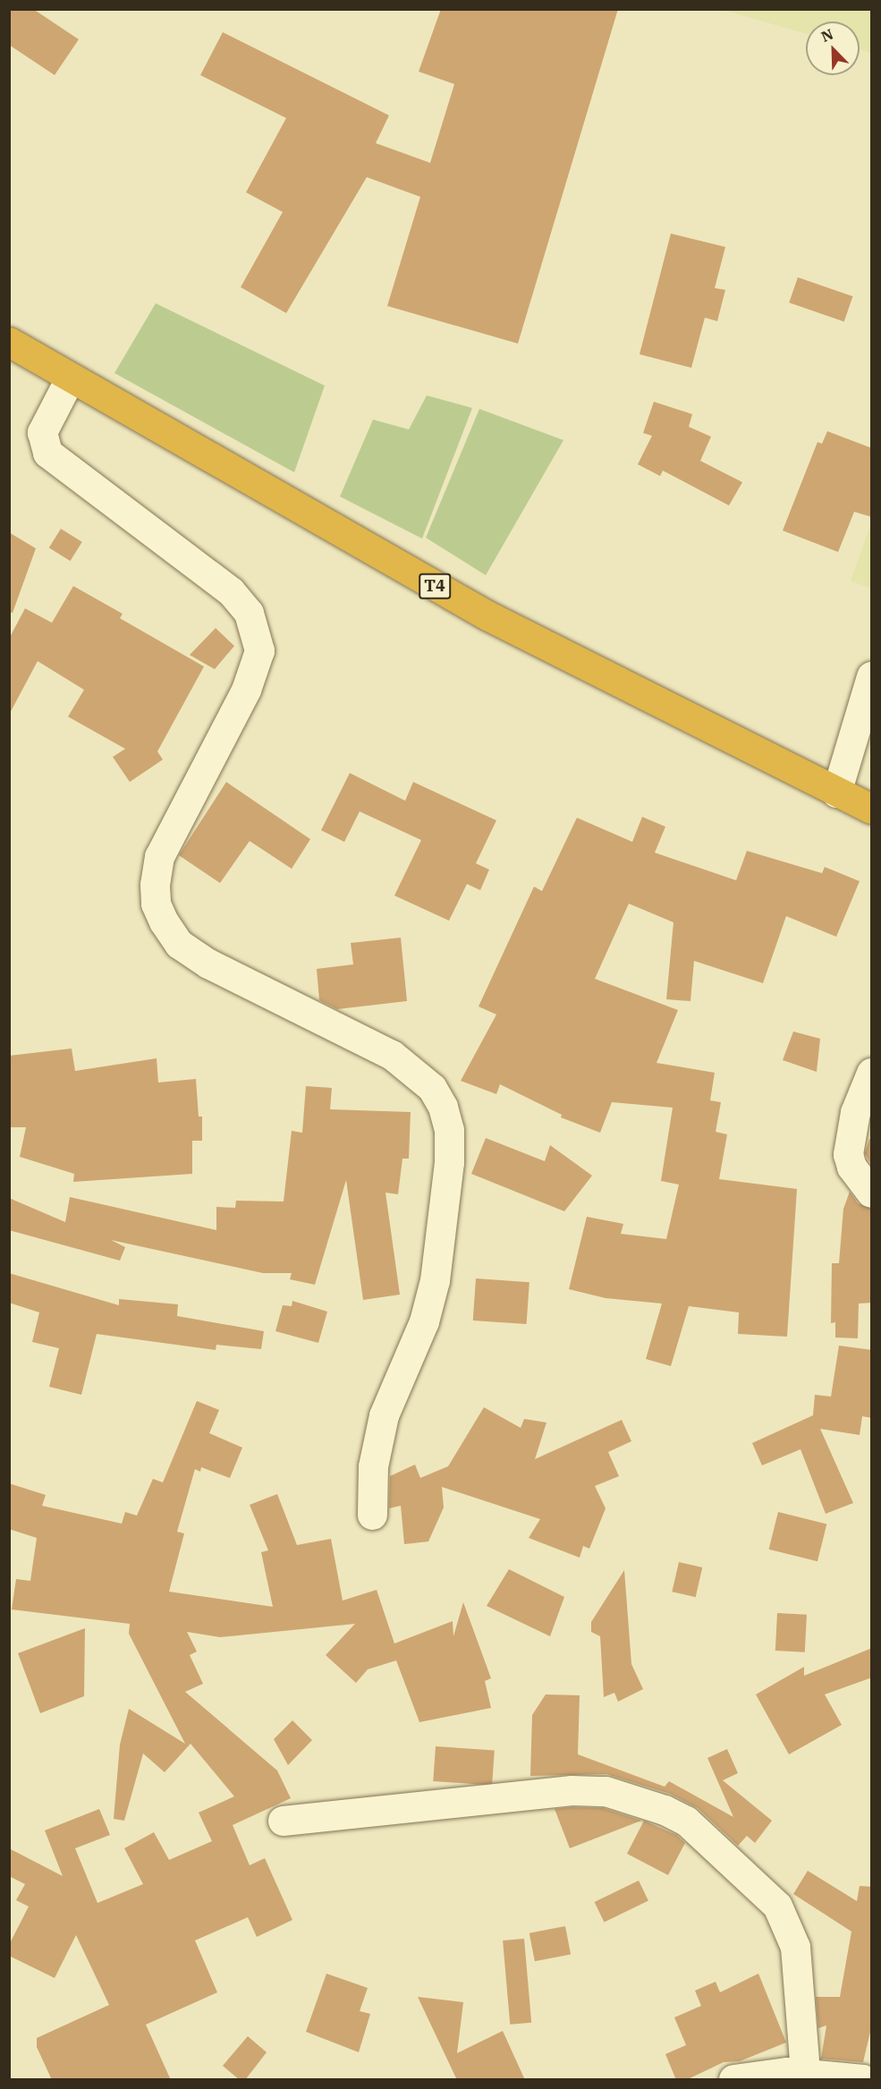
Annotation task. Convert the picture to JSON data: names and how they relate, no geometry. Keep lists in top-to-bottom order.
{
  "streets": {
    "highway": ["T4"]
  },
  "north": "top left"
}
